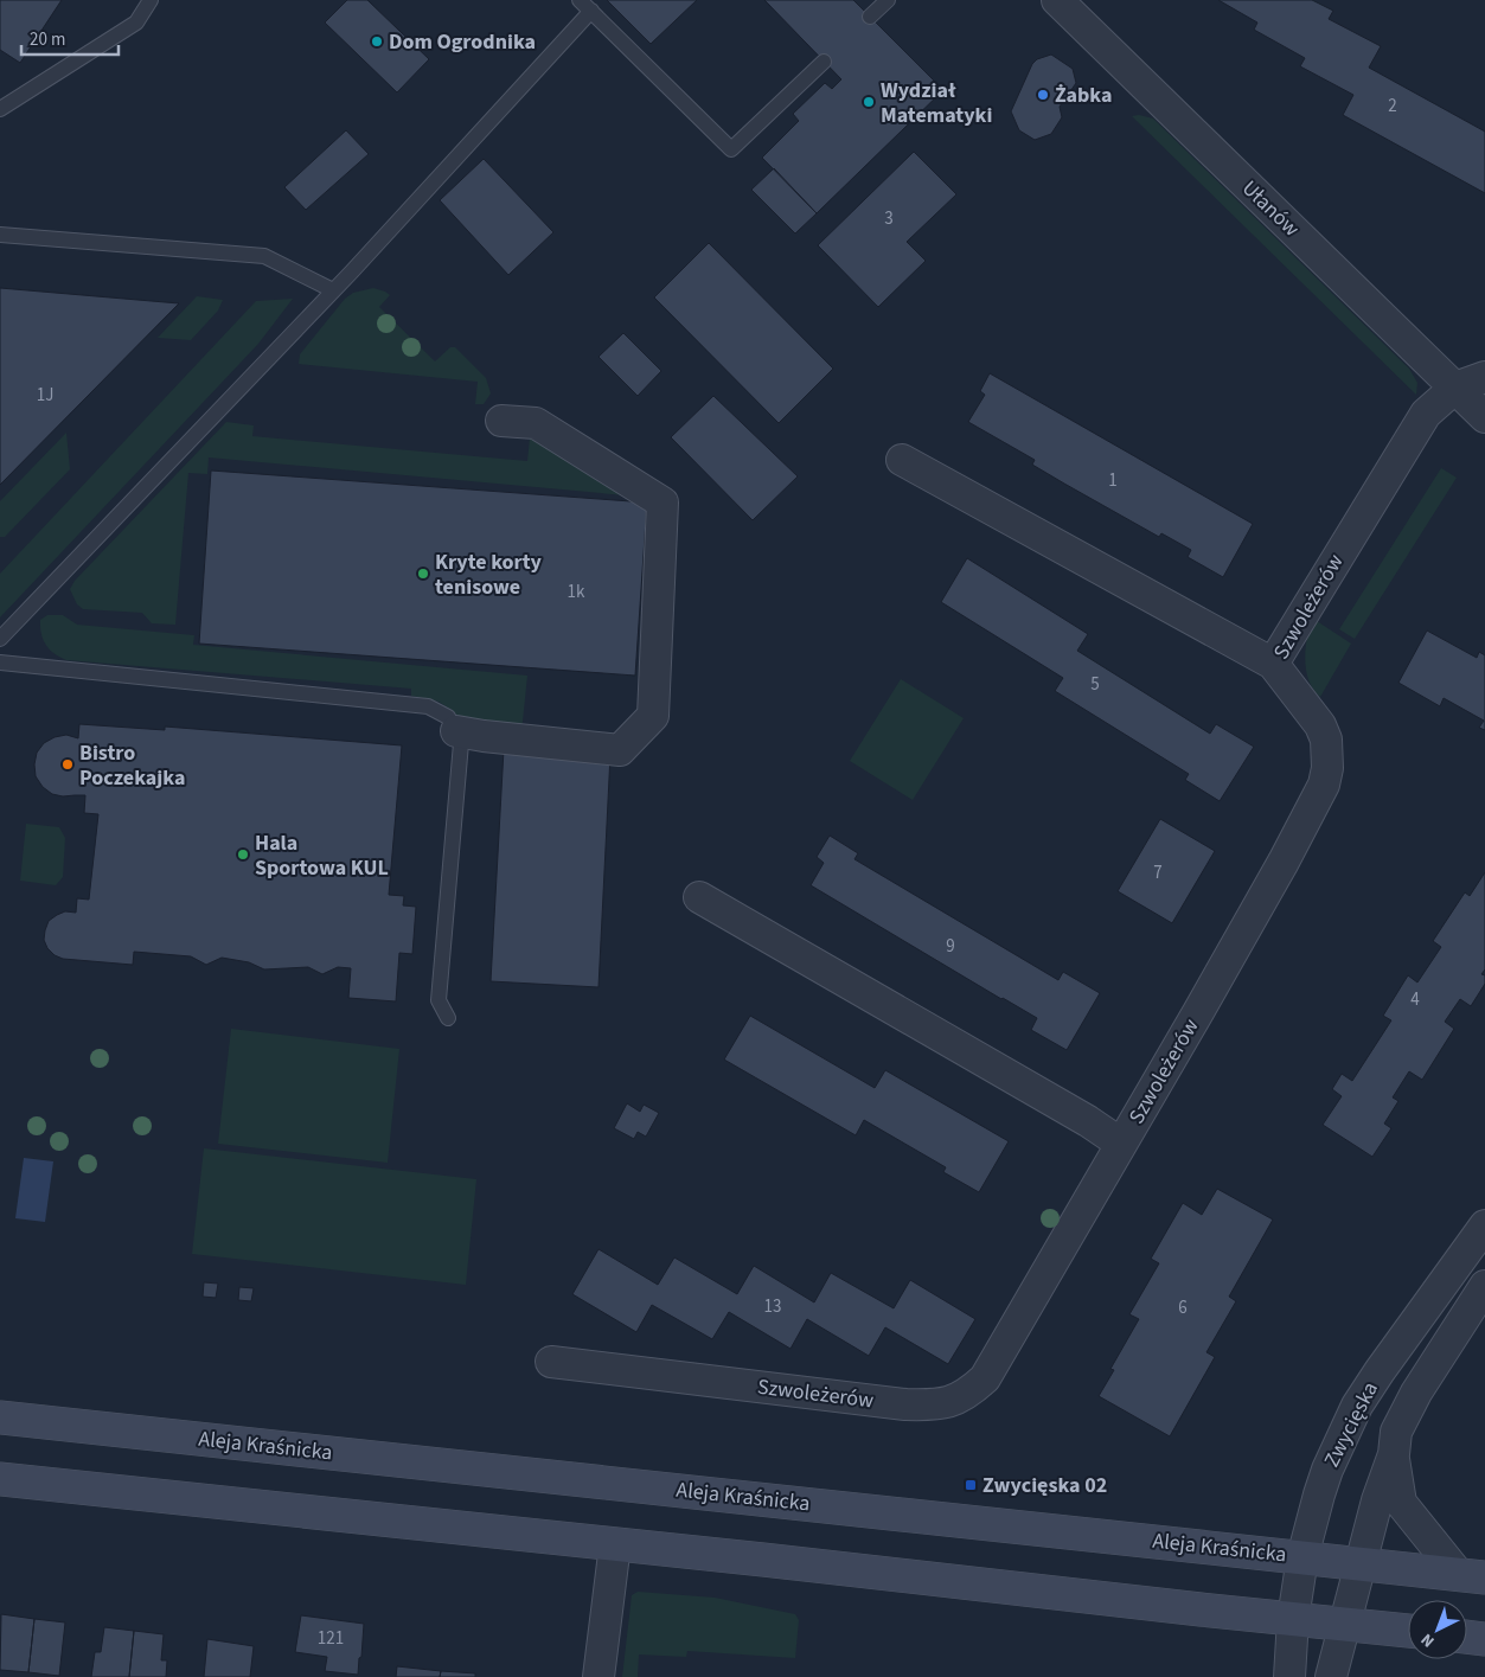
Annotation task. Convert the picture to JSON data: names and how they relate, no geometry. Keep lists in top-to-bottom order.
{
  "streets": {
    "main road": ["Aleja Kraśnicka"],
    "street": ["Ułanów", "Szwoleżerów", "Zwycięska"]
  },
  "crossings": [
    ["Ułanów", "Szwoleżerów"],
    ["Zwycięska", "Aleja Kraśnicka"]
  ],
  "places": {
    "other": [
      "Dom Ogrodnika",
      "Żabka",
      "Wydział Matematyki",
      "Kryte korty tenisowe",
      "Bistro Poczekajka",
      "Hala Sportowa KUL"
    ],
    "transit": ["Zwycięska 02"]
  },
  "house_numbers": [
    "2",
    "3",
    "1J",
    "1",
    "1k",
    "5",
    "7",
    "9",
    "4",
    "13",
    "6",
    "121"
  ],
  "scale_bar": "20 m",
  "north": "bottom left"
}
